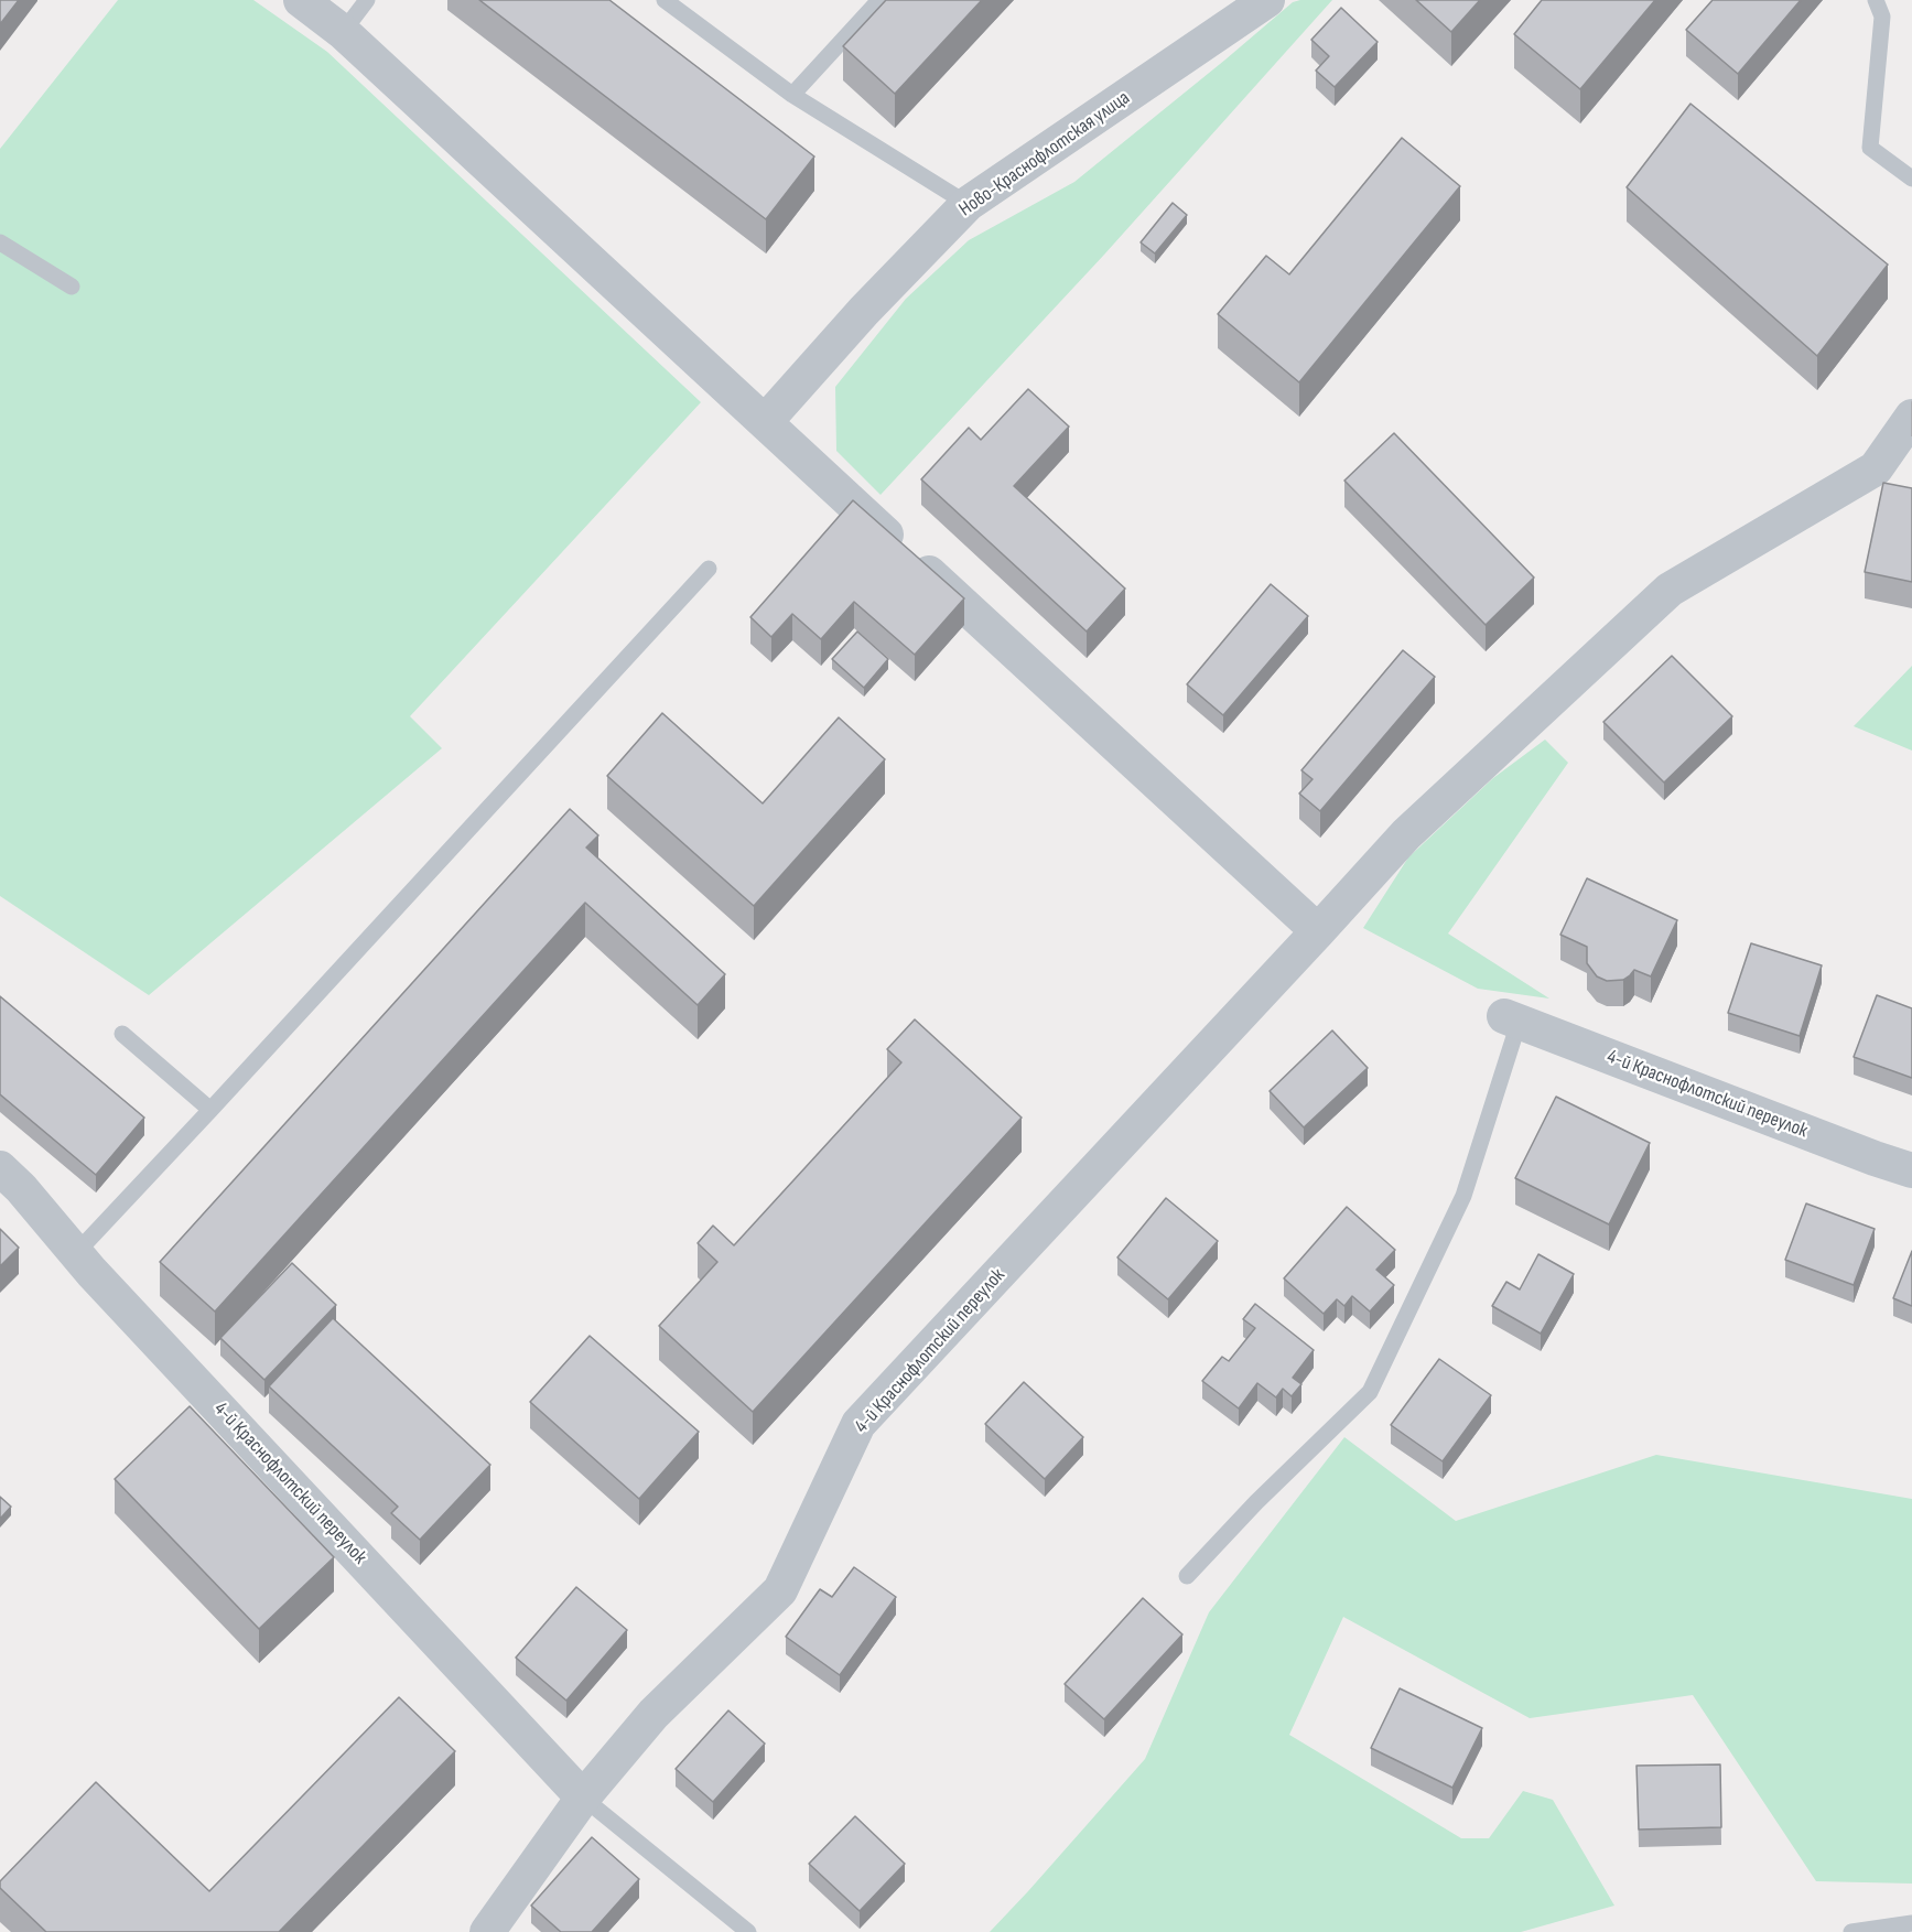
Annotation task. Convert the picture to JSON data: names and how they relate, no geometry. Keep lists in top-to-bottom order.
{
  "streets": {
    "street": ["Ново-Краснофлотская улица", "4-й Краснофлотский переулок"]
  }
}
